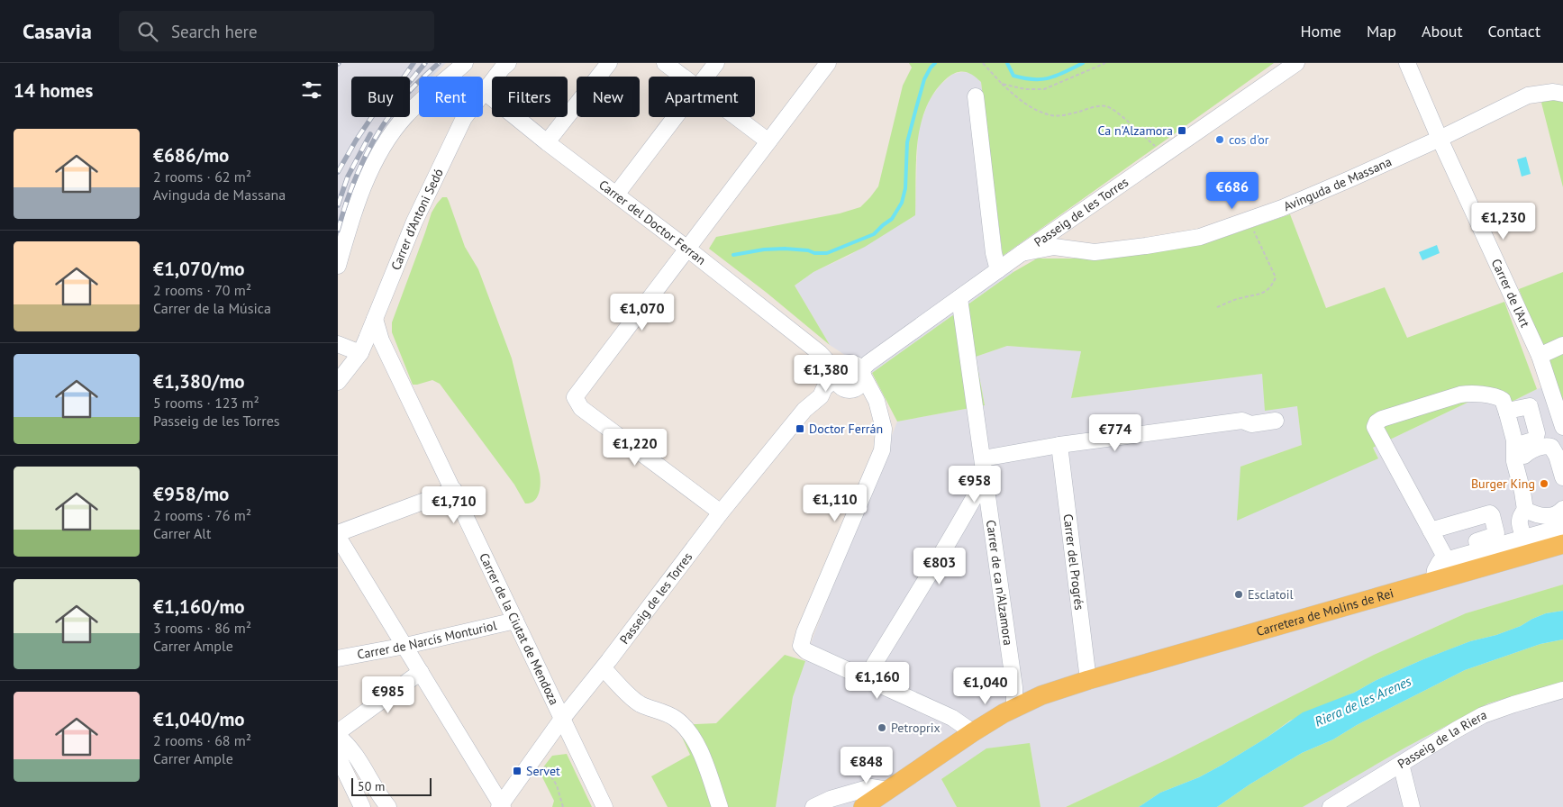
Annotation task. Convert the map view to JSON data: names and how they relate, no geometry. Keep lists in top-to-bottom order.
{
  "streets": {
    "main road": ["Carretera de Molins de Rei"],
    "street": [
      "Avinguda de Massana",
      "Passeig de les Torres",
      "Carrer d'Antoni Sedó",
      "Carrer del Doctor Ferran",
      "Carrer de l'Art",
      "Carrer del Progrés",
      "Carrer de ca n'Alzamora",
      "Carrer de la Ciutat de Mendoza",
      "Carrer de Narcís Monturiol",
      "Passeig de la Riera"
    ]
  },
  "crossings": [
    ["Avinguda de Massana", "Passeig de les Torres"],
    ["Avinguda de Massana", "Carrer de l'Art"],
    ["Passeig de les Torres", "Carrer del Doctor Ferran"],
    ["Passeig de les Torres", "Carrer de ca n'Alzamora"],
    ["Passeig de les Torres", "Carrer de la Ciutat de Mendoza"],
    ["Carrer d'Antoni Sedó", "Carrer del Doctor Ferran"],
    ["Carrer d'Antoni Sedó", "Carrer de la Ciutat de Mendoza"],
    ["Carrer del Progrés", "Carretera de Molins de Rei"],
    ["Carrer de ca n'Alzamora", "Carretera de Molins de Rei"],
    ["Carrer de la Ciutat de Mendoza", "Carrer de Narcís Monturiol"]
  ],
  "water": ["Riera de les Arenes"],
  "places": {
    "transit": ["Ca n'Alzamora", "Doctor Ferrán", "Servet"],
    "other": [
      "cos d'or",
      "Burger King",
      "Esclatoil",
      "Petroprix"
    ]
  },
  "scale_bar": "50 m",
  "page": {
    "header": "Casavia",
    "search": "Search here",
    "nav": [
      "Home",
      "Map",
      "About",
      "Contact"
    ],
    "heading": "14 homes",
    "chip": [
      "Buy",
      "Rent",
      "Filters",
      "New",
      "Apartment"
    ],
    "list": [
      {
        "name": "€686/mo",
        "note": "2 rooms · 62 m² · Avinguda de Massana"
      },
      {
        "name": "€1,070/mo",
        "note": "2 rooms · 70 m² · Carrer de la Música"
      },
      {
        "name": "€1,380/mo",
        "note": "5 rooms · 123 m² · Passeig de les Torres"
      },
      {
        "name": "€958/mo",
        "note": "2 rooms · 76 m² · Carrer Alt"
      },
      {
        "name": "€1,160/mo",
        "note": "3 rooms · 86 m² · Carrer Ample"
      },
      {
        "name": "€1,040/mo",
        "note": "2 rooms · 68 m² · Carrer Ample"
      }
    ],
    "price": [
      "€686",
      "€1,230",
      "€1,070",
      "€1,380",
      "€774",
      "€1,220",
      "€958",
      "€1,110",
      "€1,710",
      "€803",
      "€1,160",
      "€1,040",
      "€985",
      "€848"
    ],
    "scale": "50 m"
  }
}
